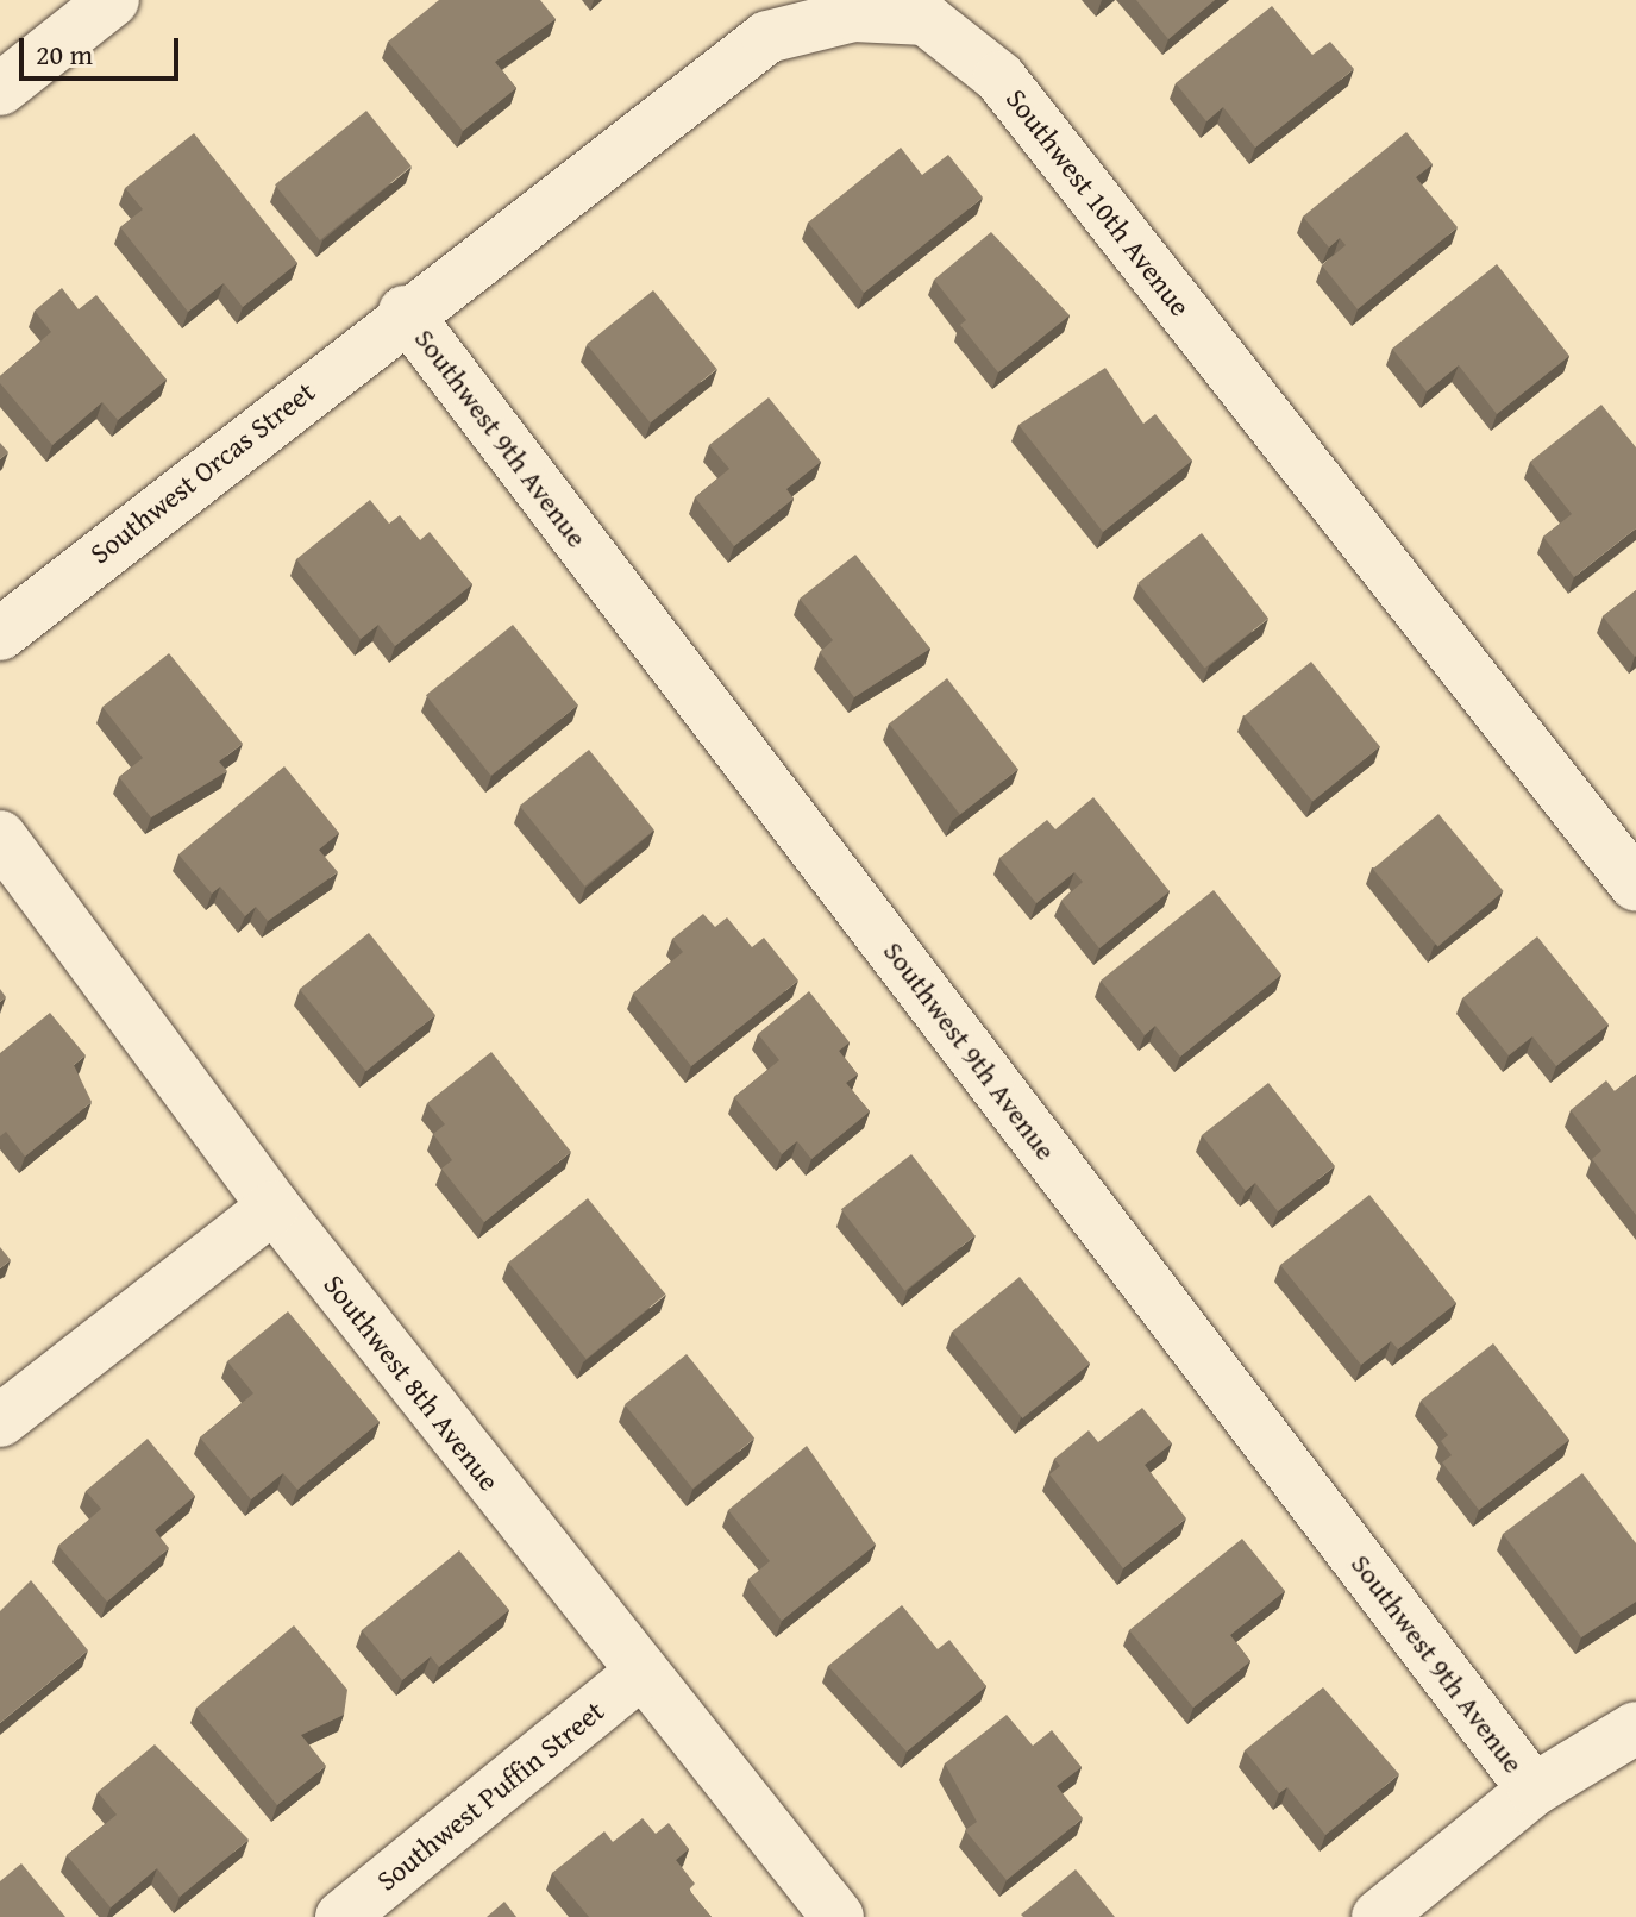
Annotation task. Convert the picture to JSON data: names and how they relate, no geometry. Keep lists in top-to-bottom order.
{
  "streets": {
    "street": [
      "Southwest 10th Avenue",
      "Southwest 9th Avenue",
      "Southwest Orcas Street",
      "Southwest 8th Avenue",
      "Southwest Puffin Street"
    ]
  },
  "crossings": [
    ["Southwest 10th Avenue", "Southwest 9th Avenue"],
    ["Southwest 10th Avenue", "Southwest Orcas Street"],
    ["Southwest 9th Avenue", "Southwest Orcas Street"],
    ["Southwest 8th Avenue", "Southwest Puffin Street"]
  ],
  "scale_bar": "20 m"
}
